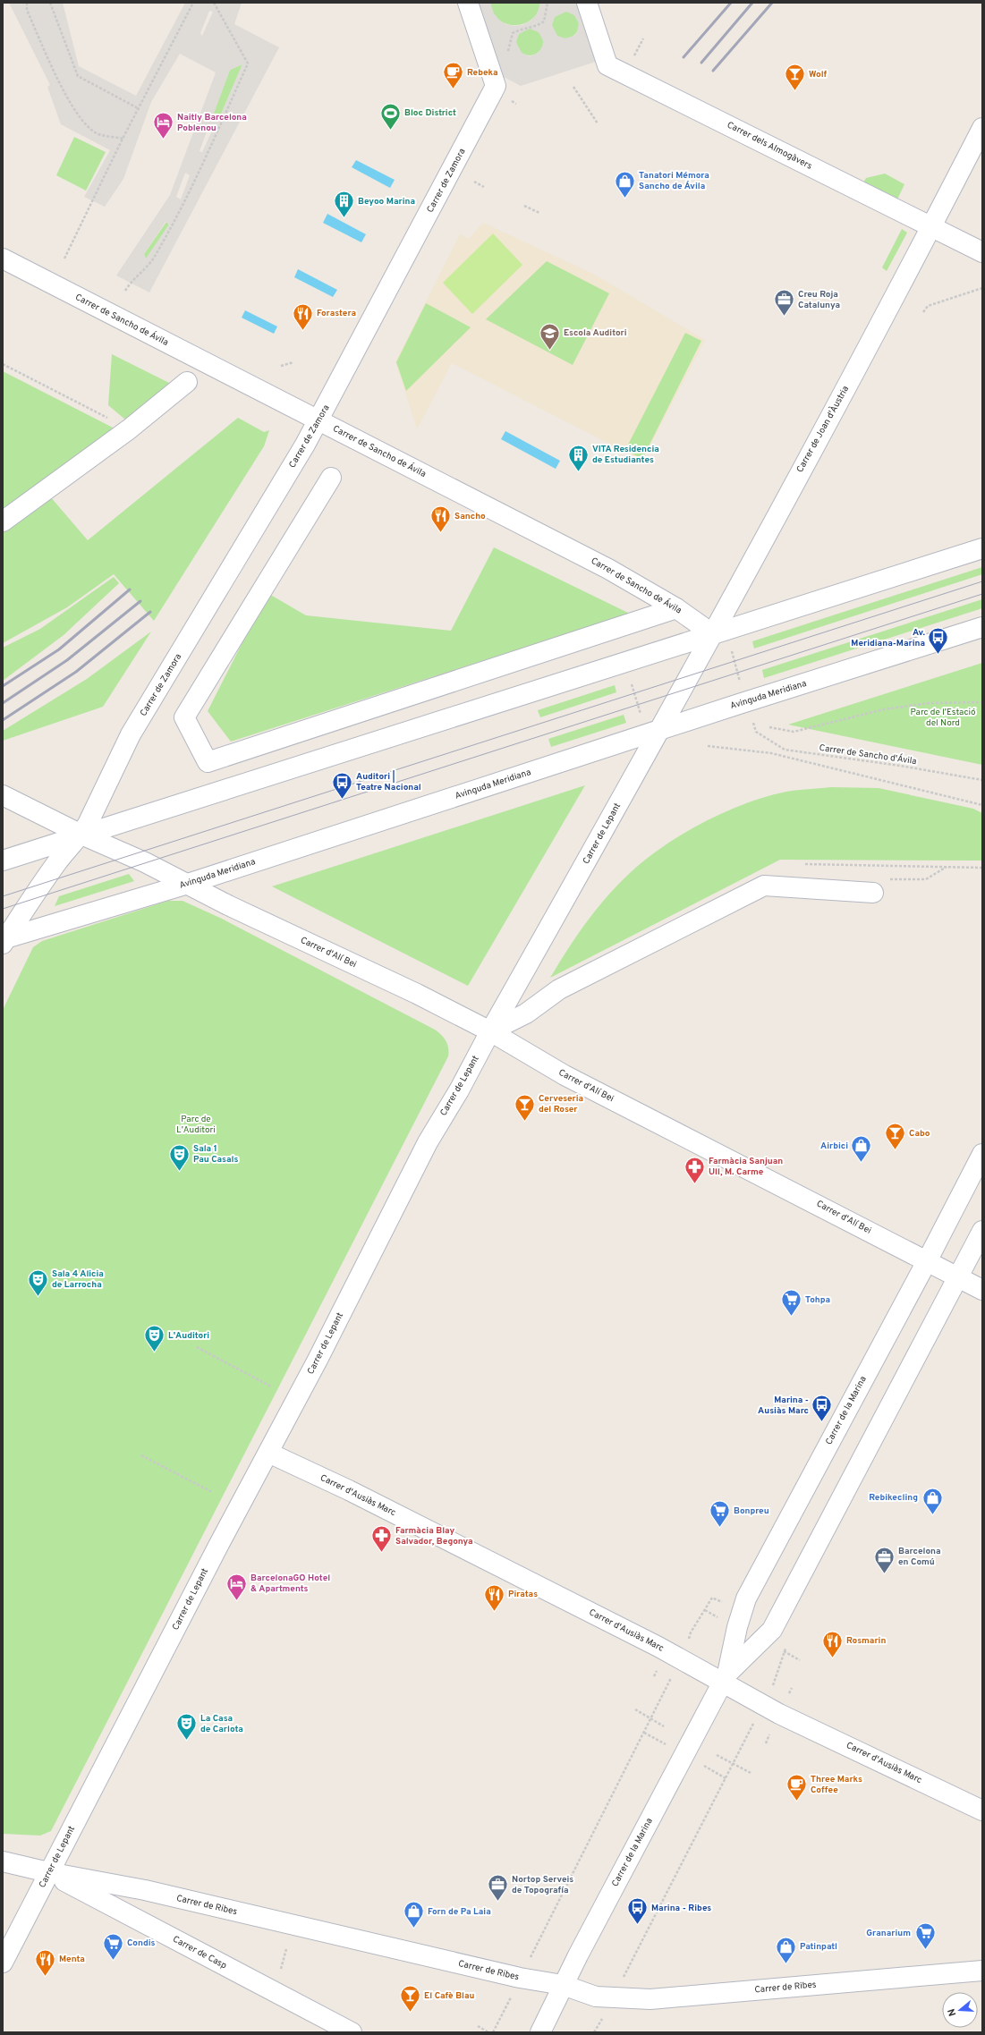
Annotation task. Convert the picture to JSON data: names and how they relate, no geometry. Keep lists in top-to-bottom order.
{
  "streets": {
    "street": [
      "Carrer dels Almogàvers",
      "Carrer de Zamora",
      "Carrer de Sancho de Ávila",
      "Carrer de Joan d'Àustria",
      "Avinguda Meridiana",
      "Carrer de Lepant",
      "Carrer d'Alí Bei",
      "Carrer de la Marina",
      "Carrer d'Ausiàs Marc",
      "Carrer de Ribes",
      "Carrer de Casp"
    ],
    "path": ["Carrer de Sancho d'Ávila"]
  },
  "crossings": [
    ["Carrer dels Almogàvers", "Carrer de Joan d'Àustria"],
    ["Carrer de Zamora", "Carrer de Sancho de Ávila"],
    ["Carrer de Zamora", "Carrer d'Alí Bei"],
    ["Carrer de Sancho de Ávila", "Carrer de Joan d'Àustria"],
    ["Carrer de Joan d'Àustria", "Avinguda Meridiana"],
    ["Carrer de Joan d'Àustria", "Carrer de Lepant"],
    ["Avinguda Meridiana", "Carrer de Lepant"],
    ["Avinguda Meridiana", "Carrer d'Alí Bei"],
    ["Carrer de Lepant", "Carrer d'Alí Bei"],
    ["Carrer de Lepant", "Carrer d'Ausiàs Marc"],
    ["Carrer de Lepant", "Carrer de Ribes"],
    ["Carrer de Lepant", "Carrer de Casp"],
    ["Carrer d'Alí Bei", "Carrer de la Marina"],
    ["Carrer de la Marina", "Carrer d'Ausiàs Marc"],
    ["Carrer de la Marina", "Carrer de Ribes"],
    ["Carrer de Ribes", "Carrer de Casp"]
  ],
  "parks": ["Parc de l'Estació del Nord", "Parc de L'Auditori"],
  "places": {
    "cafe": ["Rebeka", "Three Marks Coffee"],
    "bar": [
      "Wolf",
      "Cerveseria del Roser",
      "Cabo",
      "El Cafè Blau"
    ],
    "sports": ["Bloc District"],
    "hotel": ["Naitly Barcelona Poblenou", "BarcelonaGO Hotel & Apartments"],
    "shop": [
      "Tanatori Mémora Sancho de Ávila",
      "Airbici",
      "Rebikecling",
      "Forn de Pa Laia",
      "Patinpatl"
    ],
    "building": ["Beyoo Marina", "VITA Residencia de Estudiantes"],
    "office": ["Creu Roja Catalunya", "Barcelona en Comú", "Nortop Serveis de Topografía"],
    "restaurant": [
      "Forastera",
      "Sancho",
      "Piratas",
      "Rosmarin",
      "Menta"
    ],
    "school or university": ["Escola Auditori"],
    "bus stop": [
      "Av. Meridiana-Marina",
      "Auditori | Teatre Nacional",
      "Marina - Ausiàs Marc",
      "Marina - Ribes"
    ],
    "theatre": [
      "Sala 1 Pau Casals",
      "Sala 4 Alicia de Larrocha",
      "L'Auditori",
      "La Casa de Carlota"
    ],
    "pharmacy": ["Farmàcia Sanjuan Ull, M. Carme", "Farmàcia Blay Salvador, Begonya"],
    "supermarket": [
      "Tohpa",
      "Bonpreu",
      "Granarium",
      "Condis"
    ]
  },
  "north": "left"
}
